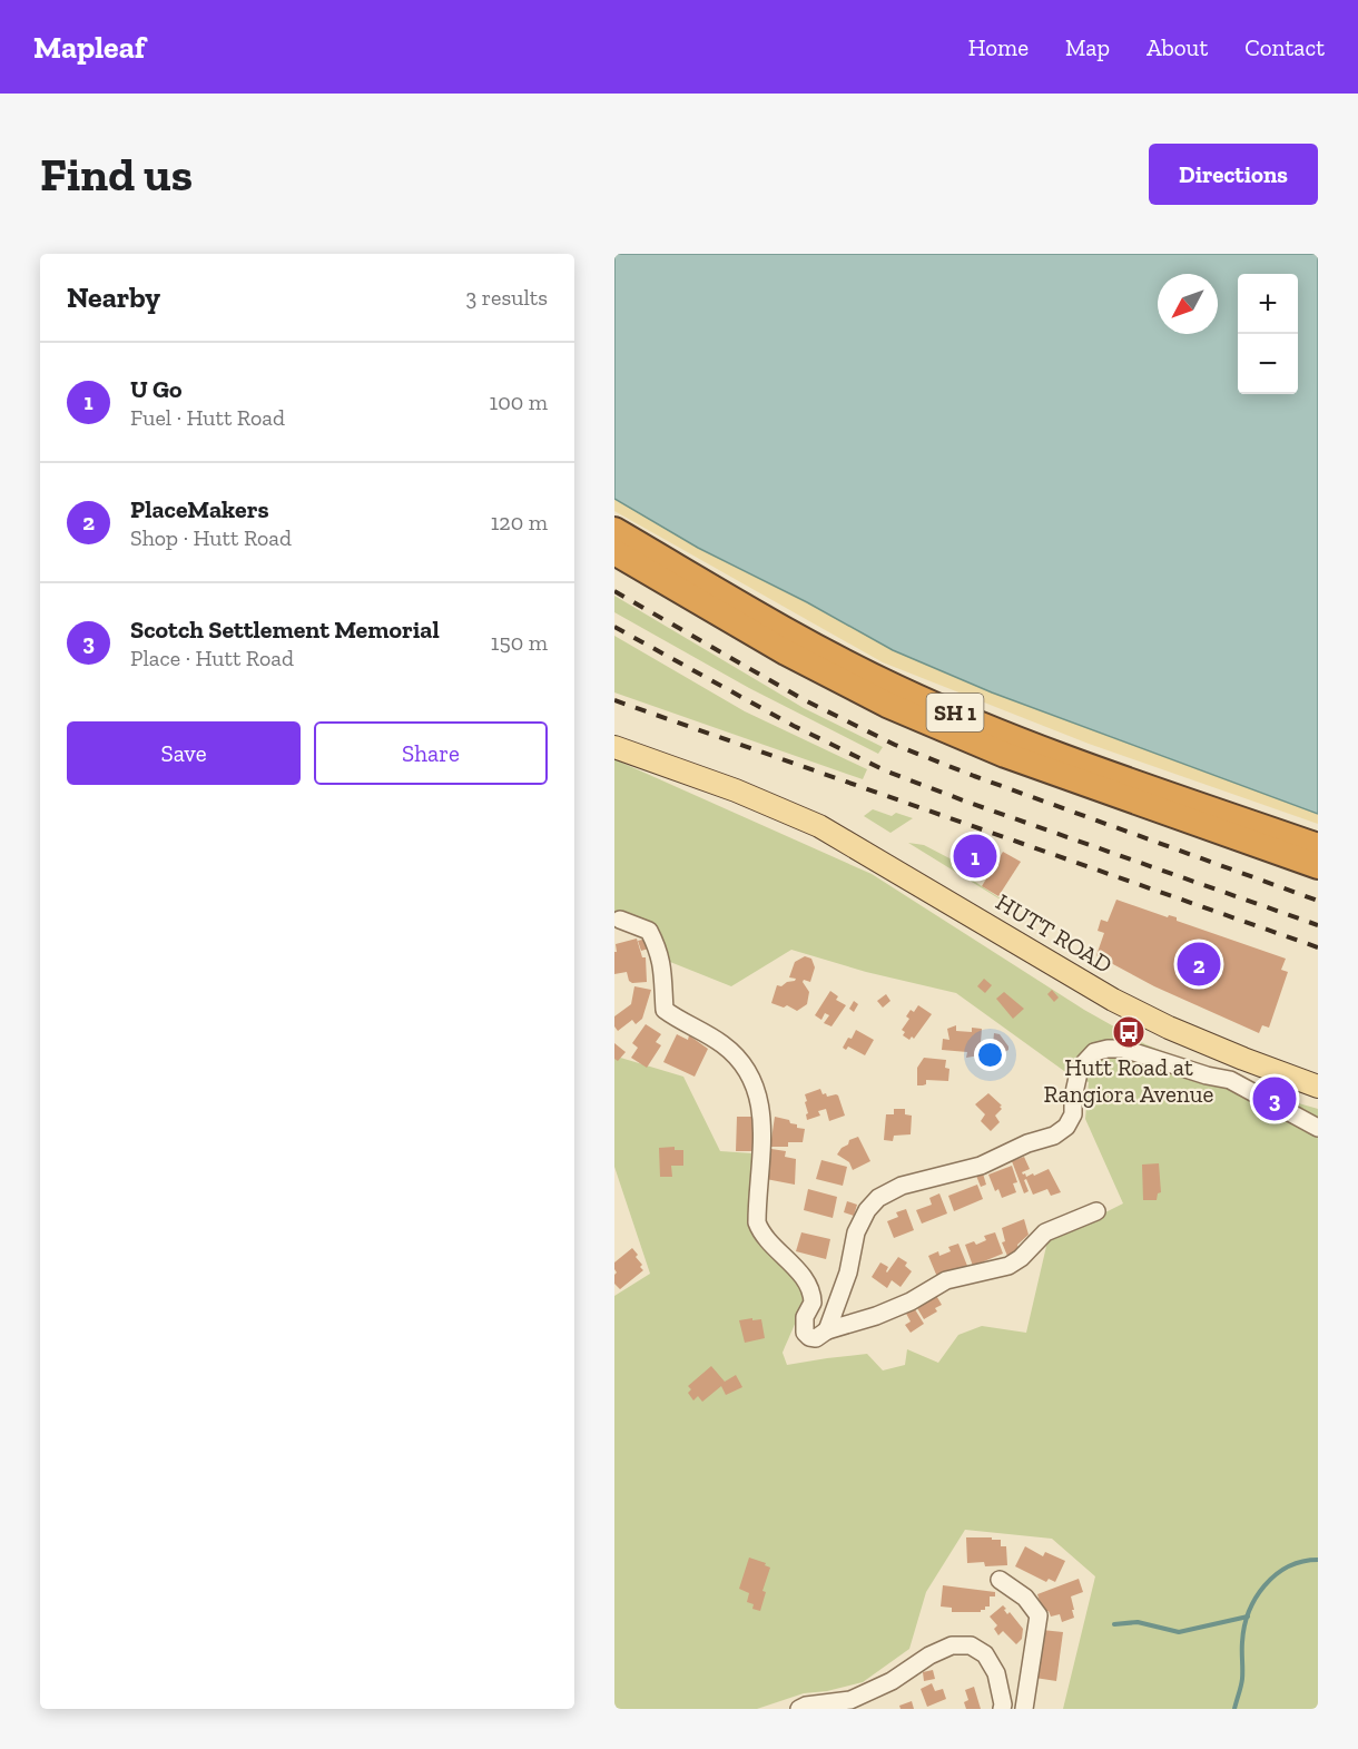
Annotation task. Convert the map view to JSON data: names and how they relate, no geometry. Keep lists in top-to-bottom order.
{
  "streets": {
    "highway": ["SH 1"],
    "main road": ["HUTT ROAD"]
  },
  "places": {
    "bus stop": ["Hutt Road at Rangiora Avenue"]
  },
  "north": "bottom left",
  "page": {
    "header": "Mapleaf",
    "nav": [
      "Home",
      "Map",
      "About",
      "Contact"
    ],
    "buttons": [
      "Directions",
      ["Save", "Share"]
    ],
    "title": "Find us",
    "heading": ["Nearby", "3 results"],
    "map_buttons": ["+", "−"],
    "list": [
      {
        "mark": "1",
        "name": "U Go",
        "note": "Fuel · Hutt Road",
        "value": "100 m"
      },
      {
        "mark": "2",
        "name": "PlaceMakers",
        "note": "Shop · Hutt Road",
        "value": "120 m"
      },
      {
        "mark": "3",
        "name": "Scotch Settlement Memorial",
        "note": "Place · Hutt Road",
        "value": "150 m"
      }
    ],
    "pins": ["1", "2", "3"]
  }
}
